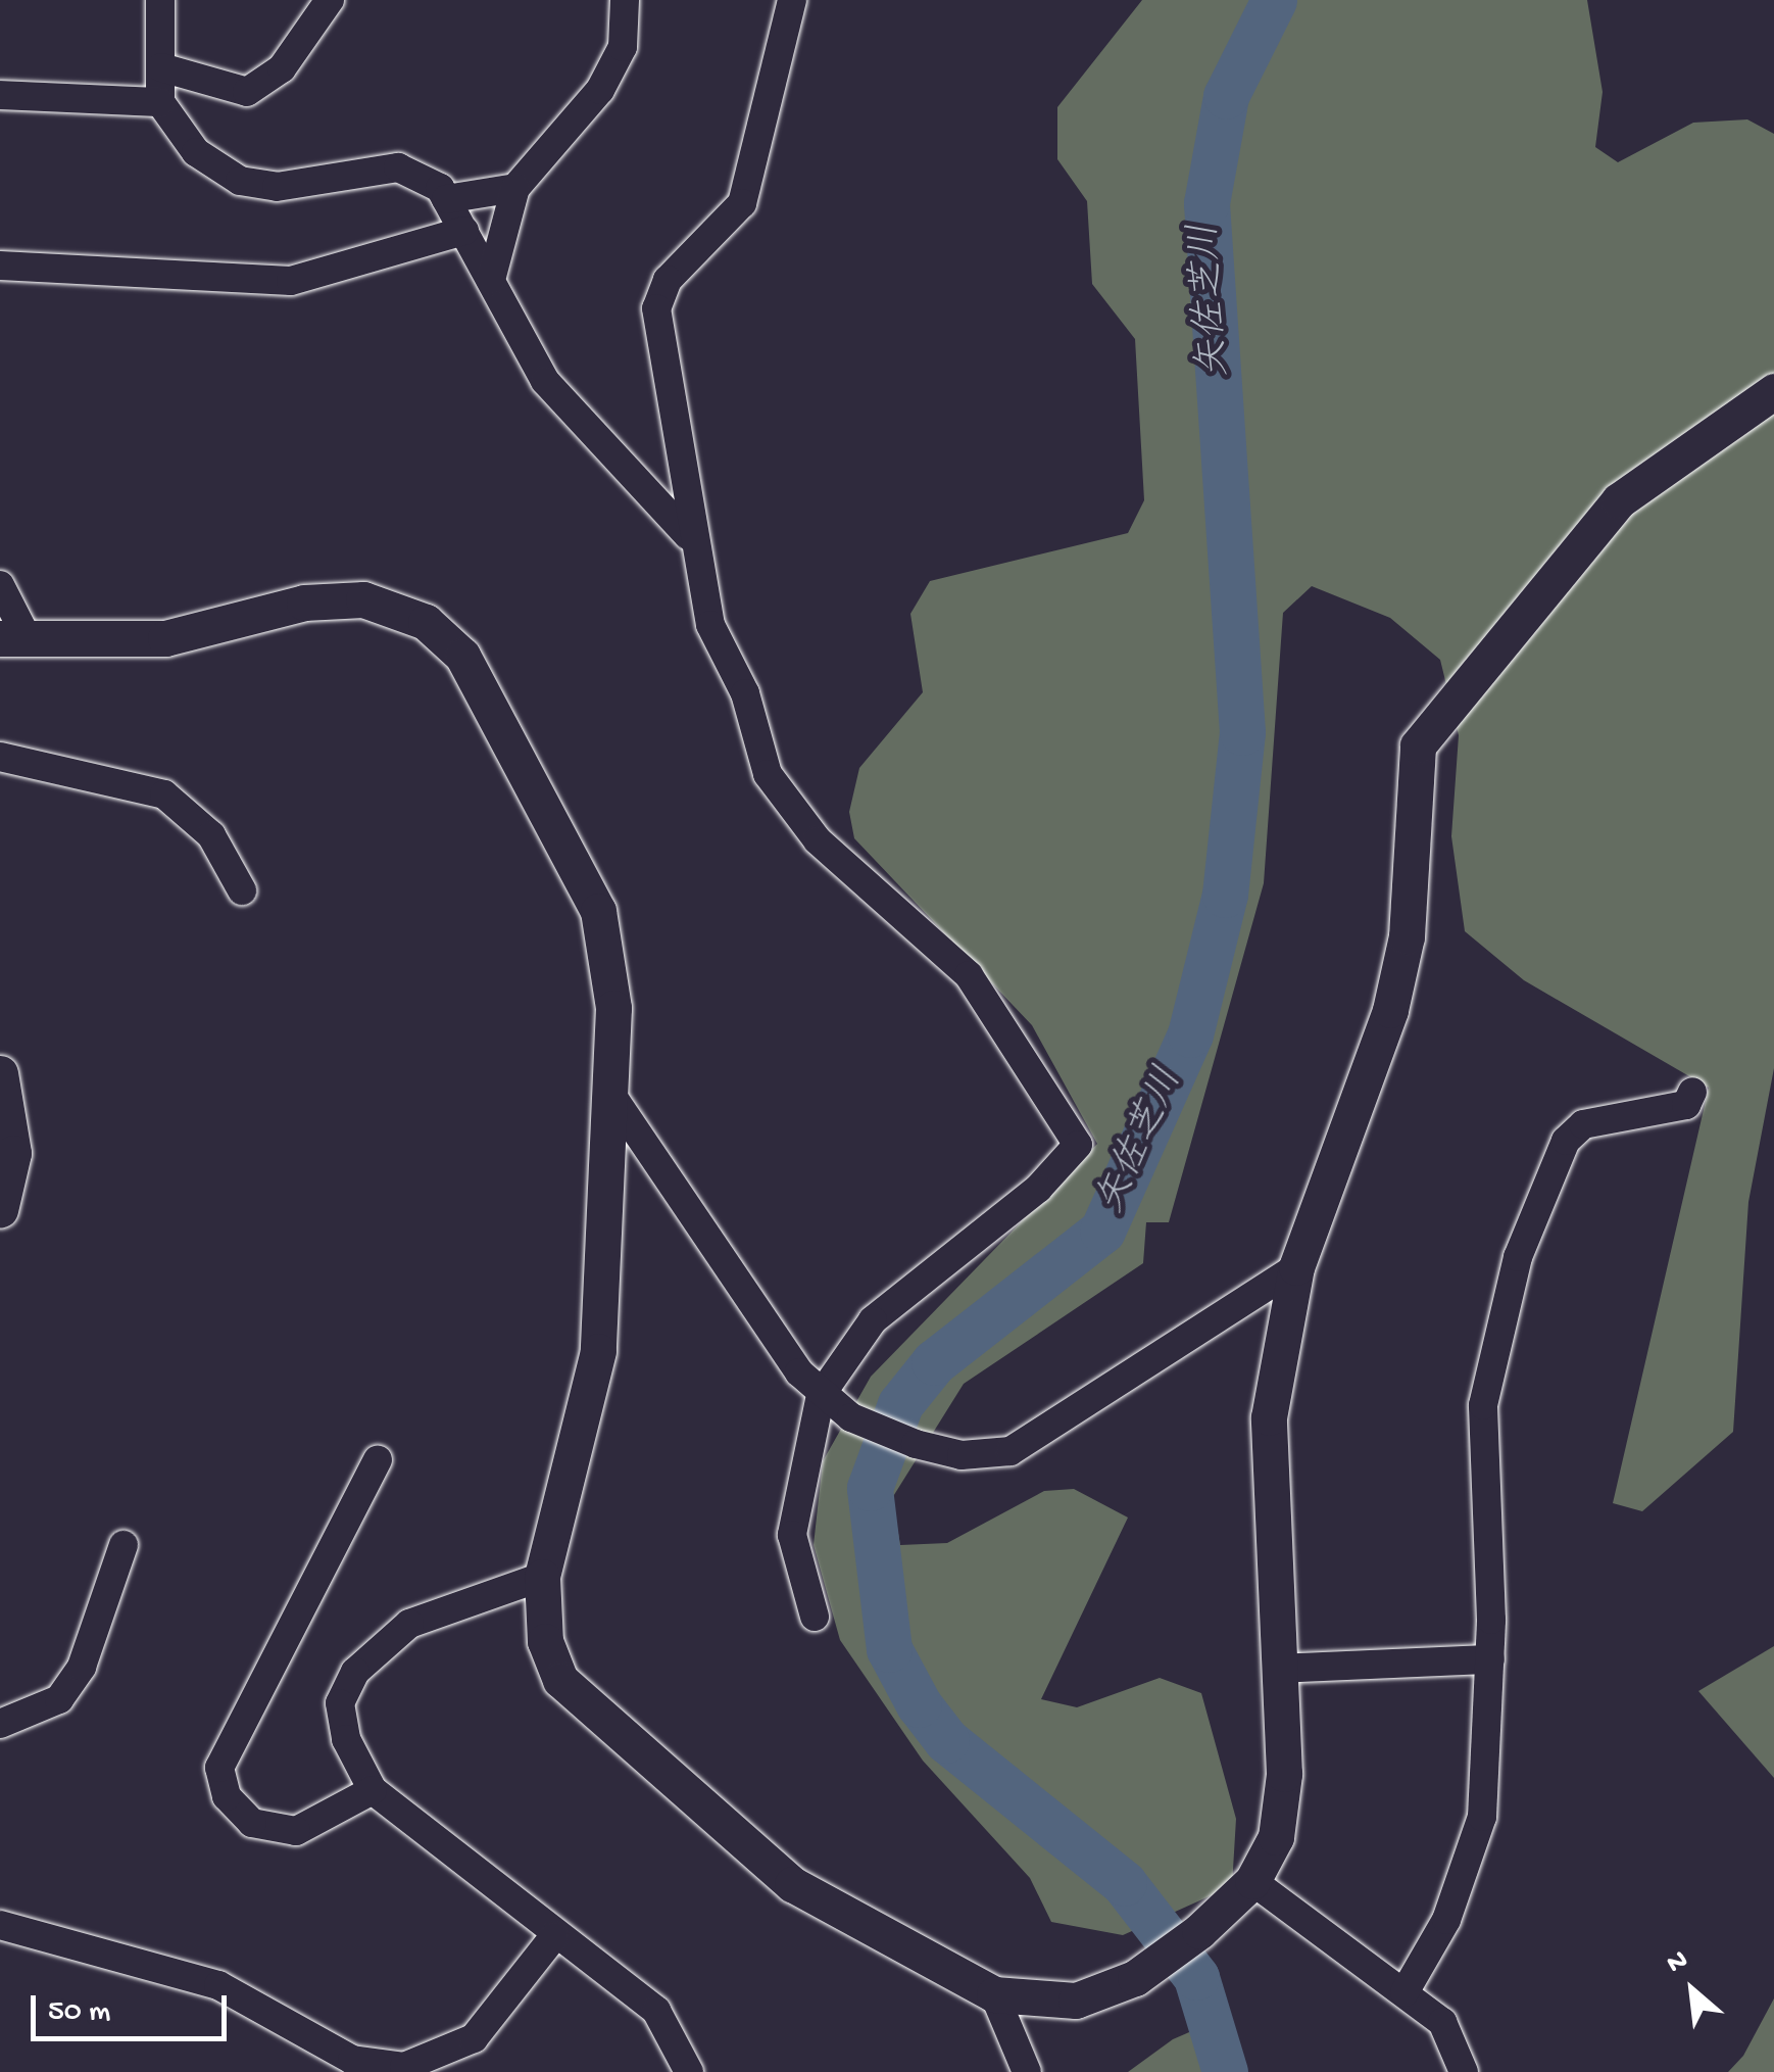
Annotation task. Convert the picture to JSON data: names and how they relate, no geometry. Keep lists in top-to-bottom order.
{
  "water": ["矢佐芝川"],
  "scale_bar": "50 m",
  "north": "top left"
}
